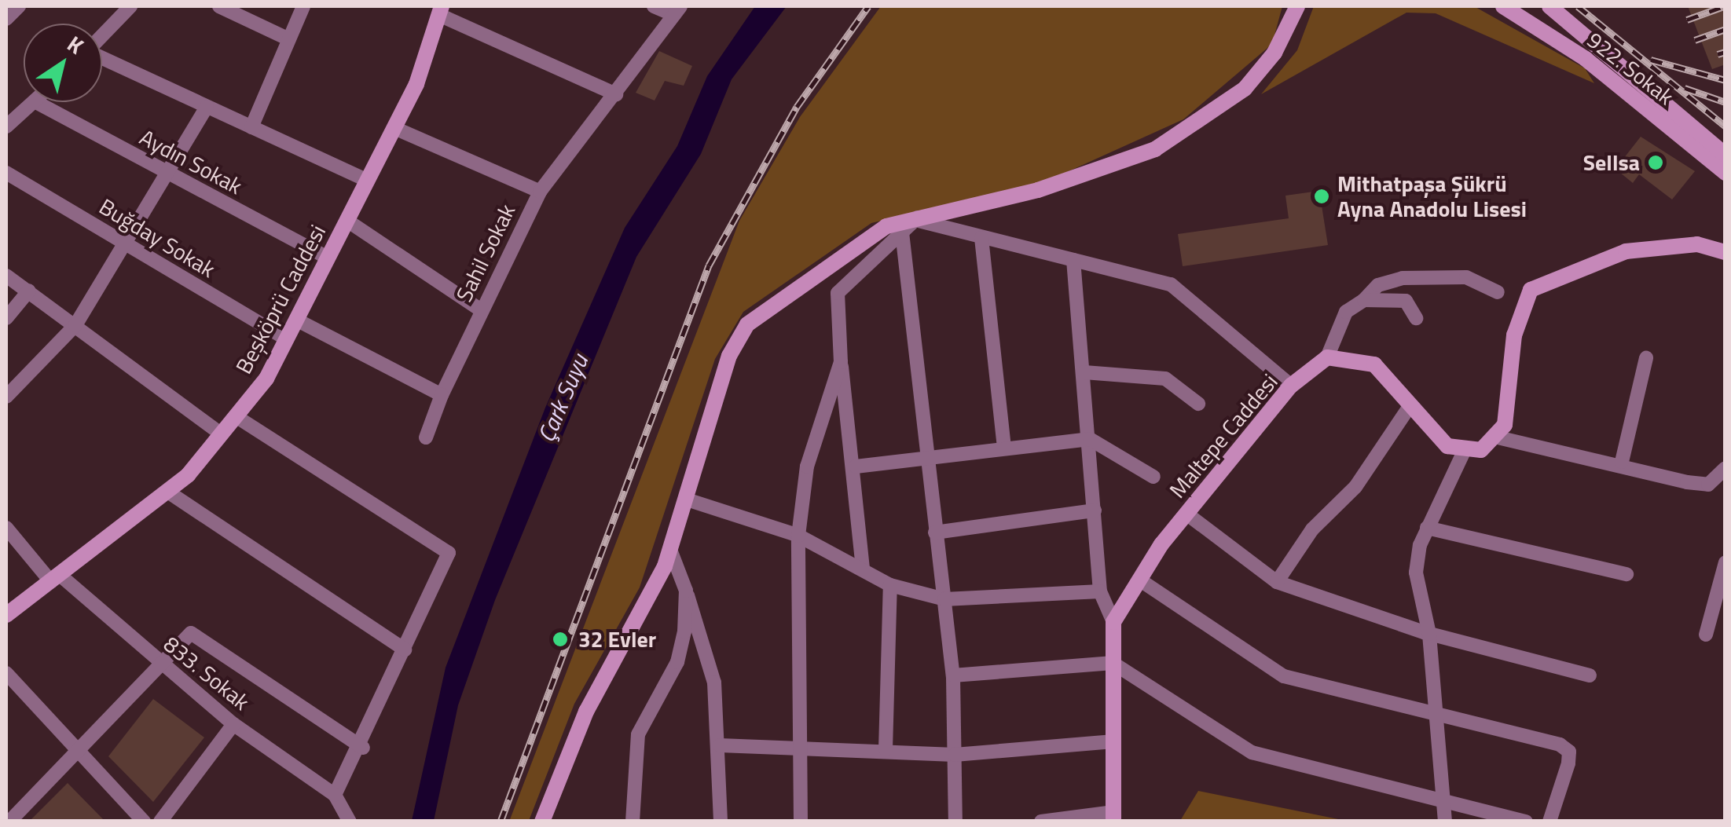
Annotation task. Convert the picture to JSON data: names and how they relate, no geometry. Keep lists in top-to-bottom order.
{
  "streets": {
    "street": [
      "922. Sokak",
      "Aydın Sokak",
      "Buğday Sokak",
      "Sahil Sokak",
      "Beşköprü Caddesi",
      "Maltepe Caddesi",
      "833. Sokak"
    ]
  },
  "crossings": [
    ["Aydın Sokak", "Beşköprü Caddesi"],
    ["Buğday Sokak", "Beşköprü Caddesi"],
    ["Beşköprü Caddesi", "833. Sokak"]
  ],
  "water": ["Çark Suyu"],
  "places": ["Sellsa", "Mithatpaşa Şükrü Ayna Anadolu Lisesi", "32 Evler"],
  "north": "top right"
}
